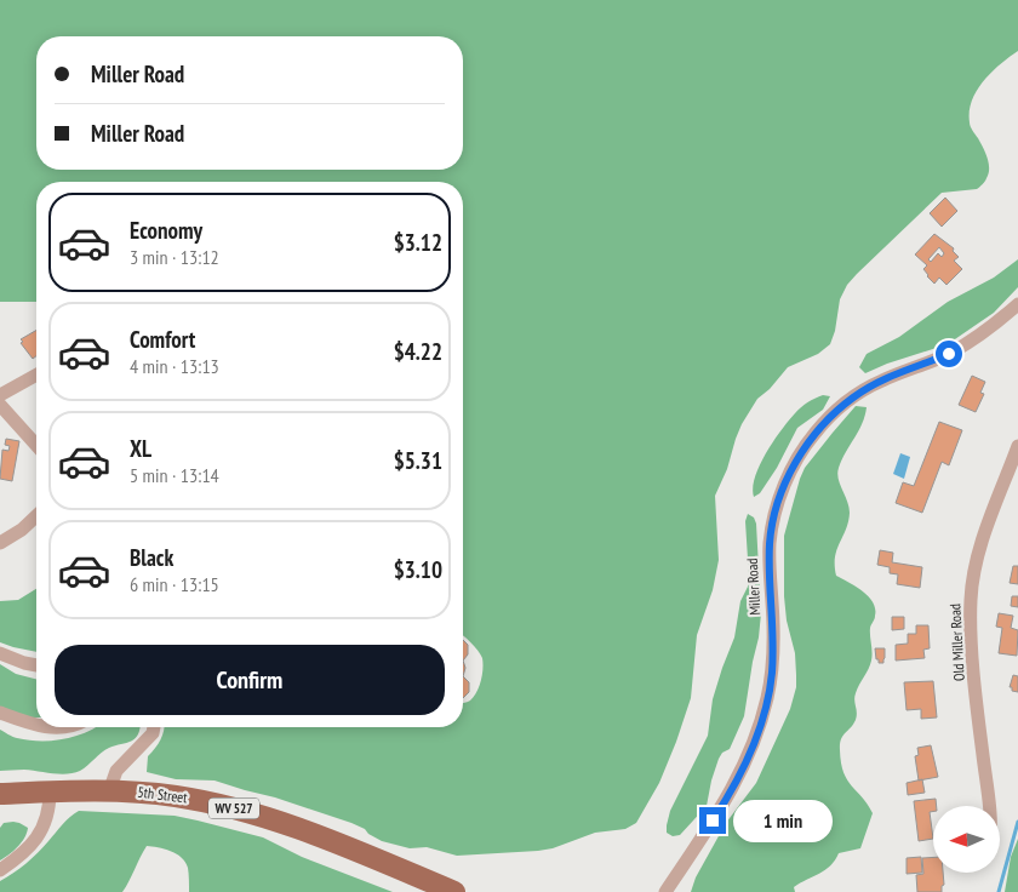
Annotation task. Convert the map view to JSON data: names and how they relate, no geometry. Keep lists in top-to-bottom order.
{
  "streets": {
    "main road": ["5th Street", "WV 527"],
    "street": ["Miller Road", "Old Miller Road"]
  },
  "north": "left",
  "page": {
    "banner": ["Miller Road", "Miller Road"],
    "list": [
      {
        "name": "Economy",
        "note": "3 min · 13:12",
        "value": "$3.12"
      },
      {
        "name": "Comfort",
        "note": "4 min · 13:13",
        "value": "$4.22"
      },
      {
        "name": "XL",
        "note": "5 min · 13:14",
        "value": "$5.31"
      },
      {
        "name": "Black",
        "note": "6 min · 13:15",
        "value": "$3.10"
      }
    ],
    "buttons": "Confirm",
    "bubble": "1 min"
  }
}
